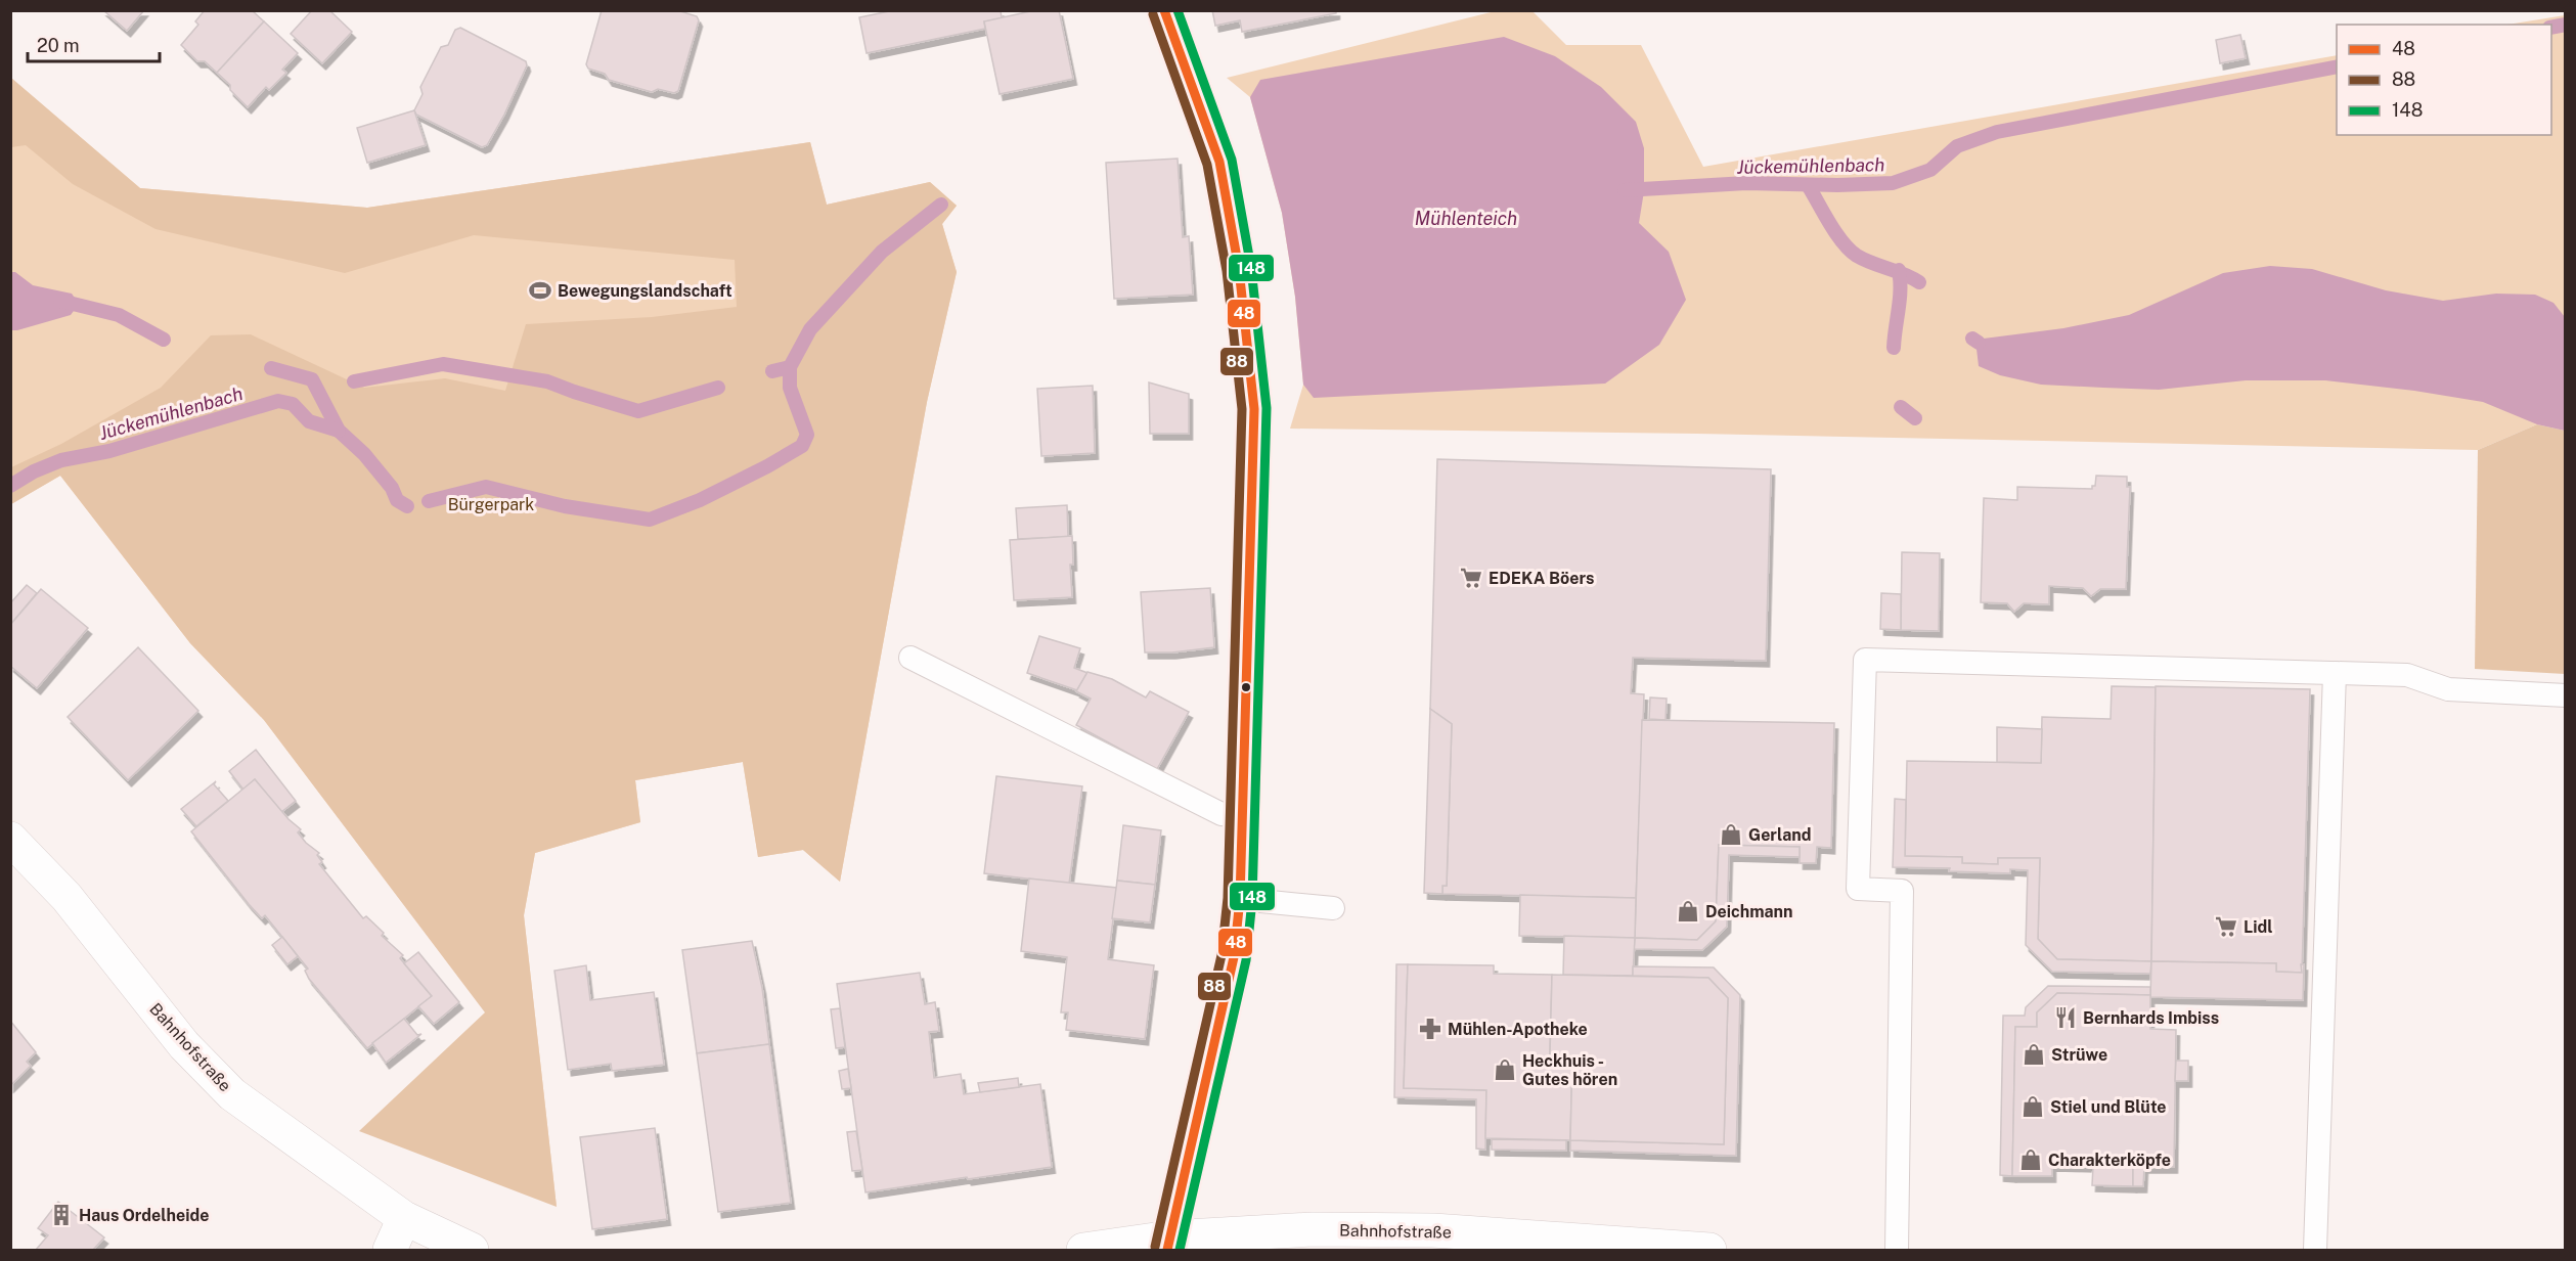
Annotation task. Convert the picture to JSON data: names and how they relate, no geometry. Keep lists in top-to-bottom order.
{
  "streets": {
    "street": ["Bahnhofstraße"]
  },
  "water": ["Jückemühlenbach", "Mühlenteich"],
  "parks": ["Bürgerpark"],
  "places": {
    "sports": ["Bewegungslandschaft"],
    "supermarket": ["EDEKA Böers", "Lidl"],
    "shop": [
      "Gerland",
      "Deichmann",
      "Strüwe",
      "Heckhuis - Gutes hören",
      "Stiel und Blüte",
      "Charakterköpfe"
    ],
    "restaurant": ["Bernhards Imbiss"],
    "pharmacy": ["Mühlen-Apotheke"],
    "building": ["Haus Ordelheide"]
  },
  "lines": ["transit line 48", "transit line 148", "transit line 88"],
  "legend": ["48", "88", "148"],
  "scale_bar": "20 m"
}
